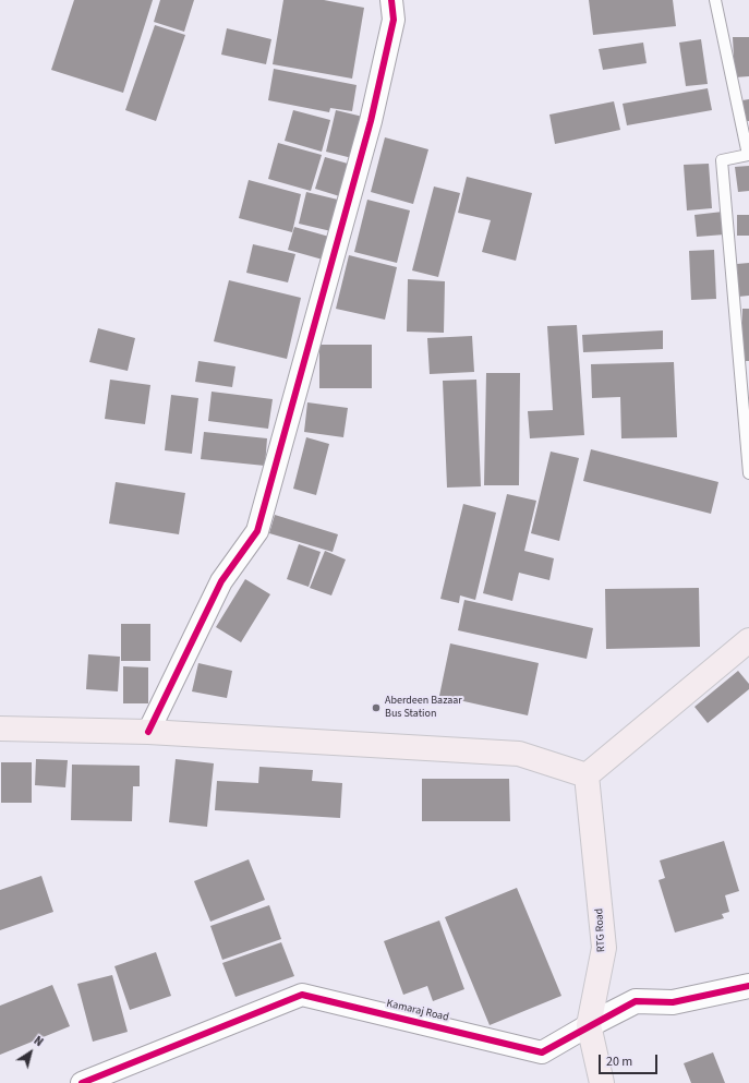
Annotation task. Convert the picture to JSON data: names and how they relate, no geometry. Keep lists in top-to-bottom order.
{
  "streets": {
    "main road": ["RTG Road"],
    "street": ["Kamaraj Road"]
  },
  "crossings": [
    ["RTG Road", "Kamaraj Road"]
  ],
  "places": ["Aberdeen Bazaar Bus Station"],
  "scale_bar": "20 m",
  "north": "top right"
}
